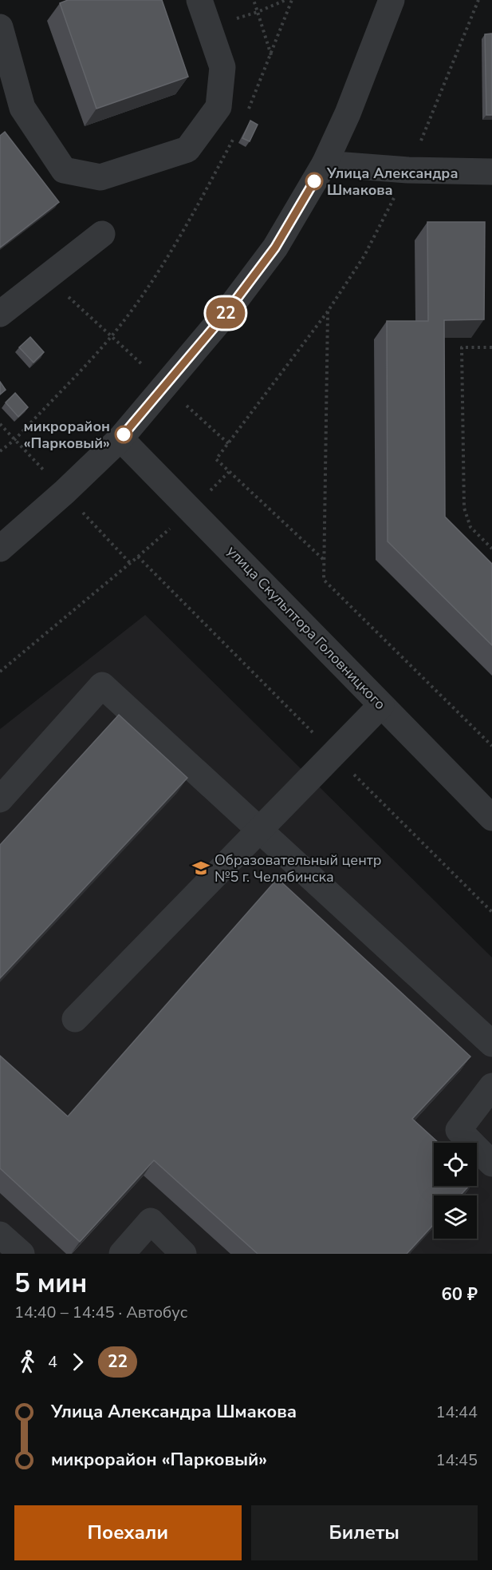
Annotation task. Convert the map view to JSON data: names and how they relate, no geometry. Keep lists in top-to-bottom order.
{
  "streets": {
    "street": ["улица Скульптора Головницкого"]
  },
  "places": {
    "other": ["Улица Александра Шмакова", "микрорайон «Парковый»"],
    "school or university": ["Образовательный центр №5 г. Челябинска"]
  },
  "lines": ["bus line 22"],
  "page": {
    "on_map": "22",
    "heading": ["5 мин", "14:40 – 14:45 · Автобус", "60 ₽"],
    "legs": ["4", "22"],
    "list": [
      {
        "name": "Улица Александра Шмакова",
        "value": "14:44"
      },
      {
        "name": "микрорайон «Парковый»",
        "value": "14:45"
      }
    ],
    "buttons": ["Поехали", "Билеты"]
  }
}
